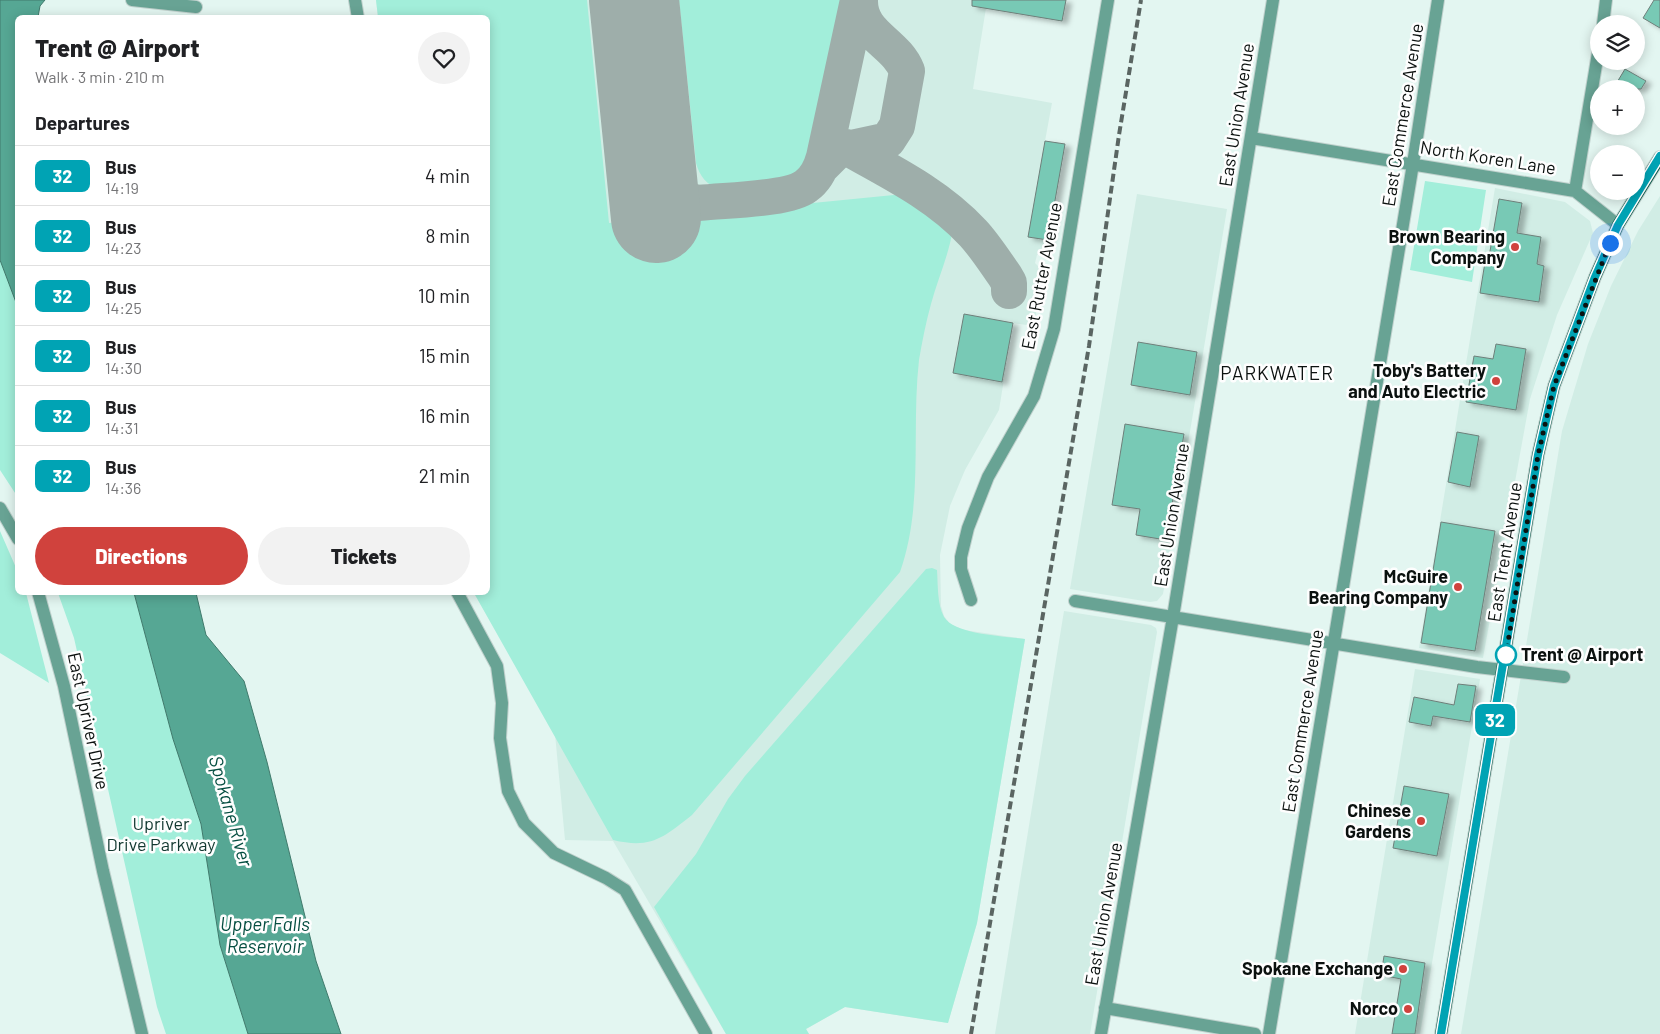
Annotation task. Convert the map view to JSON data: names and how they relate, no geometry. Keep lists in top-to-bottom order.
{
  "streets": {
    "main road": ["East Trent Avenue"],
    "street": [
      "East Union Avenue",
      "East Commerce Avenue",
      "North Koren Lane",
      "East Rutter Avenue",
      "East Upriver Drive"
    ]
  },
  "crossings": [
    ["East Union Avenue", "North Koren Lane"],
    ["East Commerce Avenue", "North Koren Lane"],
    ["North Koren Lane", "East Trent Avenue"]
  ],
  "districts": ["PARKWATER"],
  "water": ["Spokane River", "Upper Falls Reservoir"],
  "parks": ["Upriver Drive Parkway"],
  "places": [
    "Brown Bearing Company",
    "Toby's Battery and Auto Electric",
    "McGuire Bearing Company",
    "Trent @ Airport",
    "Chinese Gardens",
    "Spokane Exchange",
    "Norco"
  ],
  "lines": ["bus line 32"],
  "page": {
    "on_map": "32",
    "map_buttons": ["+", "−"],
    "heading": [
      ["Trent @ Airport", "Walk · 3 min · 210 m"],
      "Departures"
    ],
    "list": [
      {
        "mark": "32",
        "name": "Bus",
        "note": "14:19",
        "value": "4 min"
      },
      {
        "mark": "32",
        "name": "Bus",
        "note": "14:23",
        "value": "8 min"
      },
      {
        "mark": "32",
        "name": "Bus",
        "note": "14:25",
        "value": "10 min"
      },
      {
        "mark": "32",
        "name": "Bus",
        "note": "14:30",
        "value": "15 min"
      },
      {
        "mark": "32",
        "name": "Bus",
        "note": "14:31",
        "value": "16 min"
      },
      {
        "mark": "32",
        "name": "Bus",
        "note": "14:36",
        "value": "21 min"
      }
    ],
    "buttons": ["Directions", "Tickets"]
  }
}
